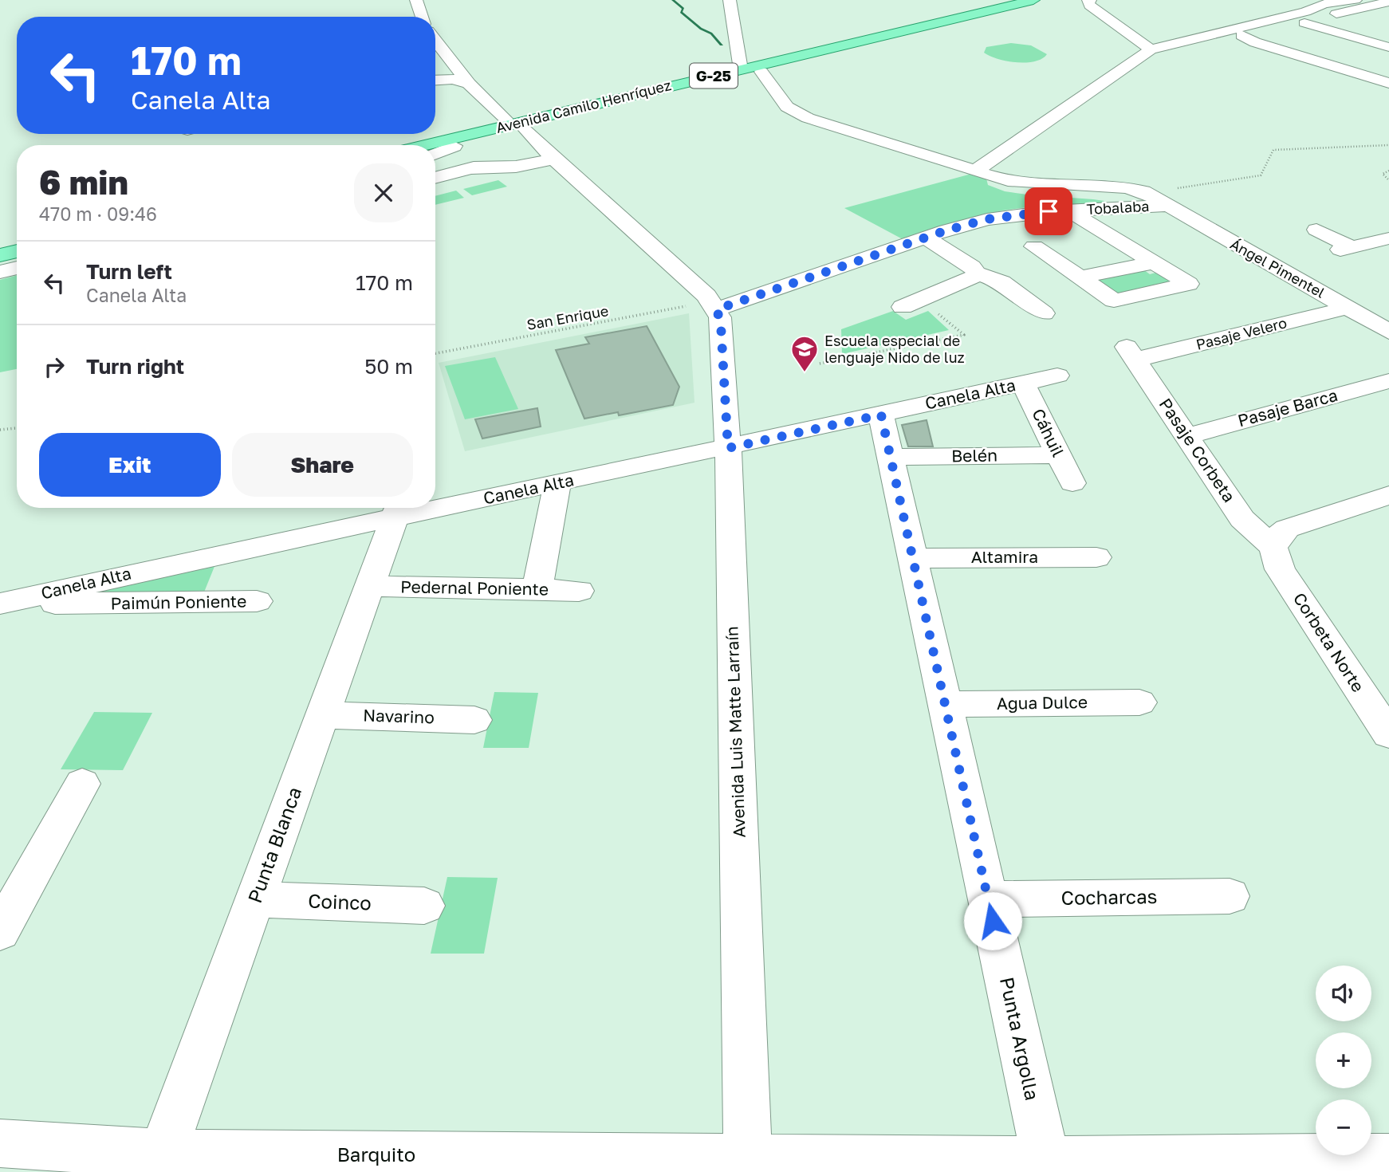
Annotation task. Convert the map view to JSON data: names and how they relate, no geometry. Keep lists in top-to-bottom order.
{
  "streets": {
    "main road": ["G-25", "Avenida Camilo Henríquez"],
    "street": [
      "Tobalaba",
      "Ángel Pimentel",
      "Pasaje Velero",
      "Canela Alta",
      "Pasaje Barca",
      "Cáhuil",
      "Pasaje Corbeta",
      "Belén",
      "Altamira",
      "Pedernal Poniente",
      "Paimún Poniente",
      "Corbeta Norte",
      "Agua Dulce",
      "Navarino",
      "Avenida Luis Matte Larraín",
      "Punta Blanca",
      "Cocharcas",
      "Coinco",
      "Punta Argolla",
      "Barquito"
    ],
    "path": ["San Enrique"]
  },
  "crossings": [
    ["Avenida Camilo Henríquez", "Ángel Pimentel"],
    ["Tobalaba", "Ángel Pimentel"],
    ["Tobalaba", "San Enrique"],
    ["Tobalaba", "Avenida Luis Matte Larraín"],
    ["Ángel Pimentel", "Pasaje Velero"],
    ["San Enrique", "Avenida Luis Matte Larraín"],
    ["Pasaje Velero", "Pasaje Corbeta"],
    ["Canela Alta", "Cáhuil"],
    ["Canela Alta", "Paimún Poniente"],
    ["Canela Alta", "Avenida Luis Matte Larraín"],
    ["Canela Alta", "Punta Blanca"],
    ["Canela Alta", "Punta Argolla"],
    ["Pasaje Barca", "Pasaje Corbeta"],
    ["Cáhuil", "Belén"],
    ["Pasaje Corbeta", "Corbeta Norte"],
    ["Belén", "Punta Argolla"],
    ["Altamira", "Punta Argolla"],
    ["Pedernal Poniente", "Punta Blanca"],
    ["Agua Dulce", "Punta Argolla"],
    ["Navarino", "Punta Blanca"],
    ["Avenida Luis Matte Larraín", "Barquito"],
    ["Punta Blanca", "Coinco"],
    ["Punta Blanca", "Barquito"],
    ["Cocharcas", "Punta Argolla"],
    ["Punta Argolla", "Barquito"]
  ],
  "places": {
    "school or university": ["Escuela especial de lenguaje Nido de luz"]
  },
  "page": {
    "turn": ["170 m", "Canela Alta"],
    "heading": ["6 min", "470 m · 09:46"],
    "list": [
      {
        "name": "Turn left",
        "note": "Canela Alta",
        "value": "170 m"
      },
      {
        "name": "Turn right",
        "value": "50 m"
      }
    ],
    "buttons": ["Exit", "Share"],
    "map_buttons": ["+", "−"]
  }
}
